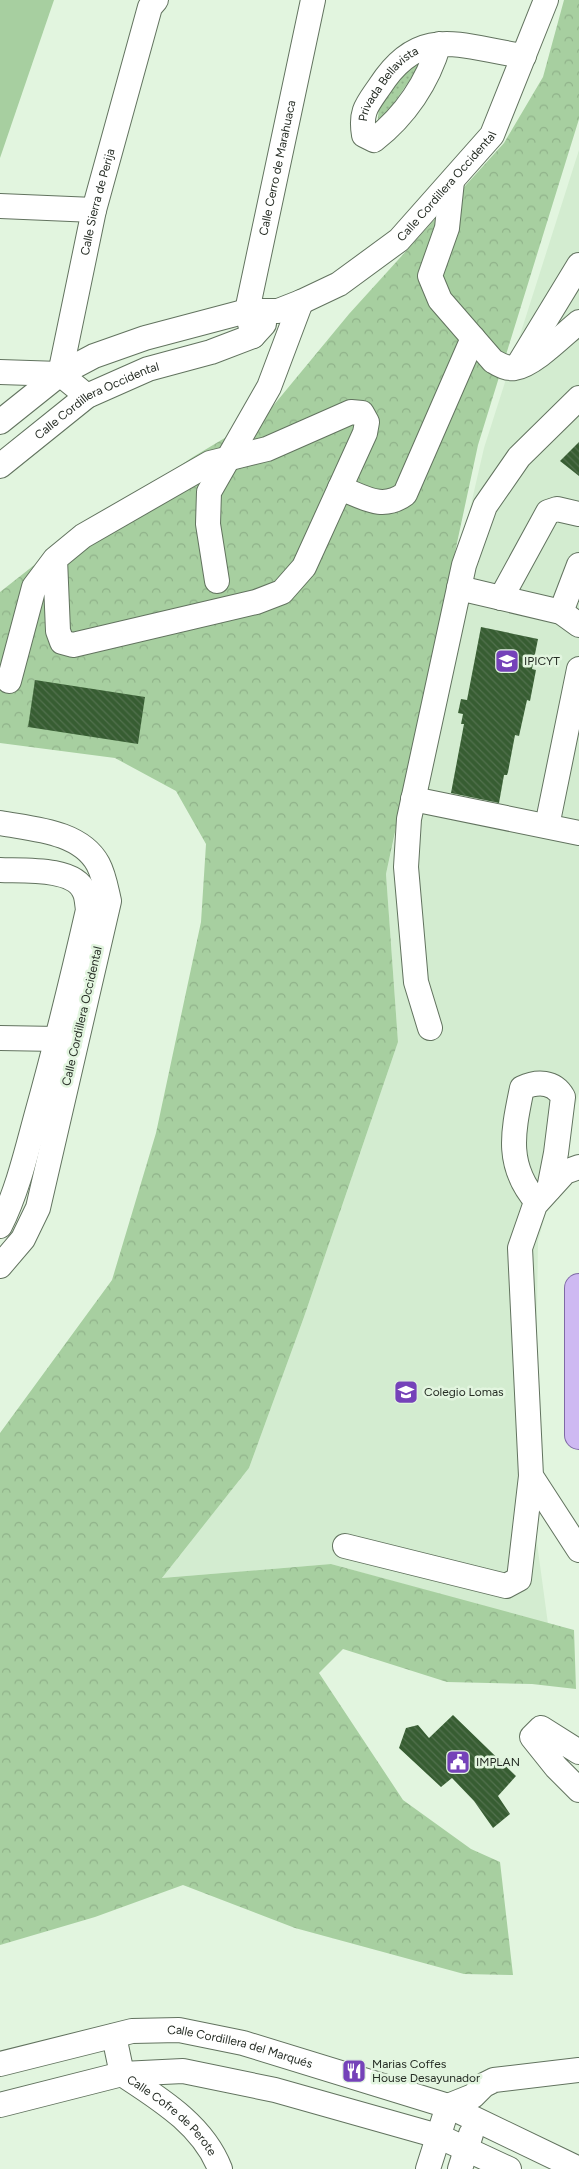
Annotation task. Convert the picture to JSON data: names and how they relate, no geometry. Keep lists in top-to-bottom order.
{
  "streets": {
    "street": [
      "Privada Bellavista",
      "Calle Cerro de Marahuaca",
      "Calle Cordillera Occidental",
      "Calle Sierra de Perija",
      "Calle Cordillera del Marqués",
      "Calle Cofre de Perote"
    ]
  },
  "crossings": [
    ["Privada Bellavista", "Calle Cordillera Occidental"],
    ["Calle Cerro de Marahuaca", "Calle Cordillera Occidental"],
    ["Calle Cordillera Occidental", "Calle Sierra de Perija"],
    ["Calle Cordillera del Marqués", "Calle Cofre de Perote"]
  ],
  "places": {
    "school or university": ["IPICYT", "Colegio Lomas"],
    "public building": ["IMPLAN"],
    "restaurant": ["Marias Coffes House Desayunador"]
  }
}
